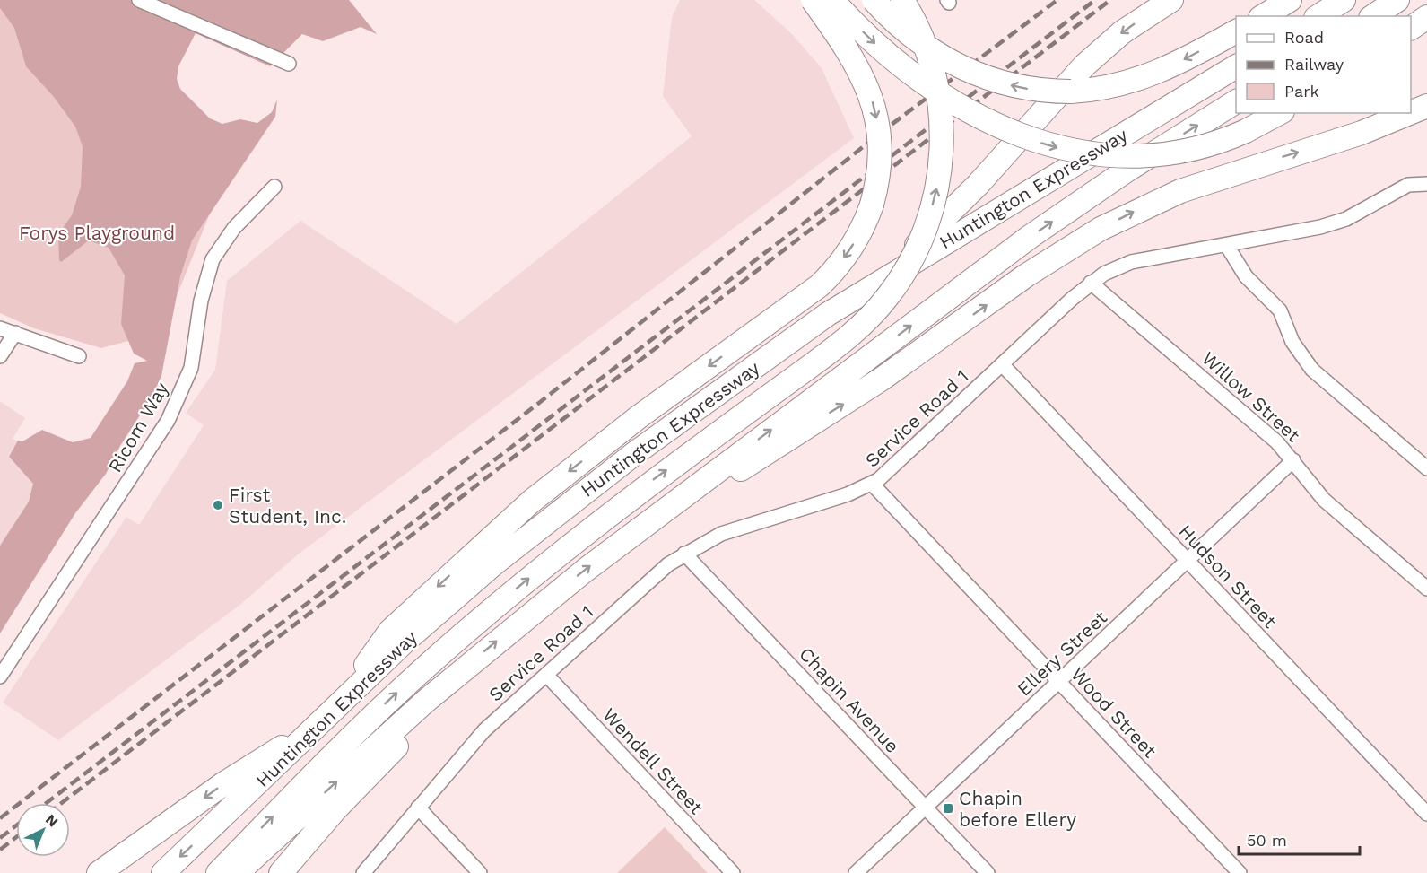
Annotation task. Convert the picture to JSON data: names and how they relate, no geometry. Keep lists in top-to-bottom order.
{
  "streets": {
    "highway": ["Huntington Expressway"],
    "street": [
      "Willow Street",
      "Service Road 1",
      "Ricom Way",
      "Hudson Street",
      "Ellery Street",
      "Chapin Avenue",
      "Wood Street",
      "Wendell Street"
    ]
  },
  "crossings": [
    ["Willow Street", "Service Road 1"],
    ["Willow Street", "Ellery Street"],
    ["Service Road 1", "Hudson Street"],
    ["Service Road 1", "Chapin Avenue"],
    ["Service Road 1", "Wood Street"],
    ["Service Road 1", "Wendell Street"],
    ["Hudson Street", "Ellery Street"],
    ["Ellery Street", "Chapin Avenue"],
    ["Ellery Street", "Wood Street"]
  ],
  "parks": ["Forys Playground"],
  "places": {
    "other": ["First Student, Inc."],
    "transit": ["Chapin before Ellery"]
  },
  "legend": ["Road", "Railway", "Park"],
  "scale_bar": "50 m",
  "north": "top right"
}
